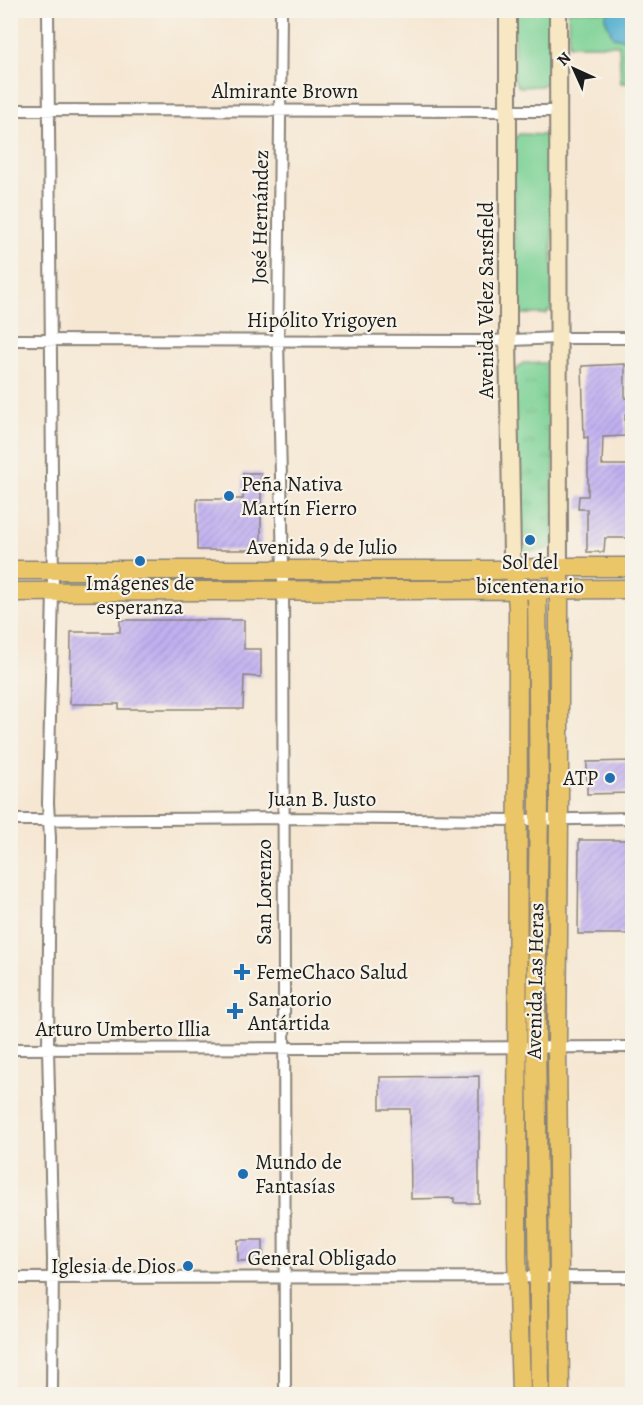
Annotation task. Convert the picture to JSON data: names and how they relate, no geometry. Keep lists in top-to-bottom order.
{
  "streets": {
    "main road": ["Avenida Vélez Sarsfield", "Avenida 9 de Julio", "Avenida Las Heras"],
    "street": [
      "Almirante Brown",
      "José Hernández",
      "Hipólito Yrigoyen",
      "Juan B. Justo",
      "San Lorenzo",
      "Arturo Umberto Illia",
      "General Obligado"
    ]
  },
  "crossings": [
    ["Almirante Brown", "José Hernández"],
    ["Almirante Brown", "Avenida Vélez Sarsfield"],
    ["José Hernández", "Hipólito Yrigoyen"],
    ["José Hernández", "Avenida 9 de Julio"],
    ["José Hernández", "San Lorenzo"],
    ["Avenida Vélez Sarsfield", "Hipólito Yrigoyen"],
    ["Avenida Vélez Sarsfield", "Avenida 9 de Julio"],
    ["Avenida Vélez Sarsfield", "Avenida Las Heras"],
    ["Avenida 9 de Julio", "San Lorenzo"],
    ["Avenida 9 de Julio", "Avenida Las Heras"],
    ["Juan B. Justo", "San Lorenzo"],
    ["Juan B. Justo", "Avenida Las Heras"],
    ["San Lorenzo", "Arturo Umberto Illia"],
    ["San Lorenzo", "General Obligado"],
    ["Avenida Las Heras", "Arturo Umberto Illia"],
    ["Avenida Las Heras", "General Obligado"]
  ],
  "places": {
    "other": [
      "Peña Nativa Martín Fierro",
      "Sol del bicentenario",
      "Imágenes de esperanza",
      "ATP",
      "Mundo de Fantasías",
      "Iglesia de Dios"
    ],
    "health": ["FemeChaco Salud", "Sanatorio Antártida"]
  },
  "north": "top left"
}
